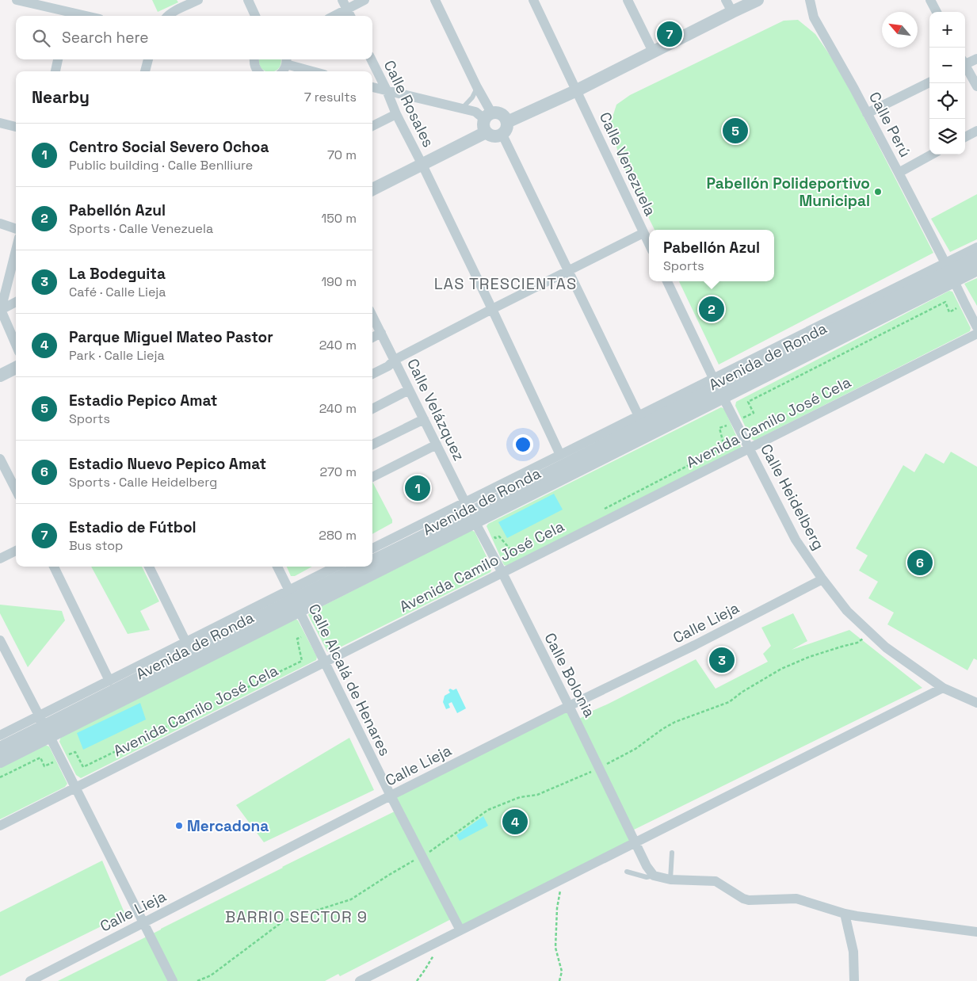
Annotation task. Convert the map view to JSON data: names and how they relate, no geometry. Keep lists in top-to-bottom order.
{
  "streets": {
    "street": [
      "Calle Rosales",
      "Calle Perú",
      "Calle Venezuela",
      "Avenida de Ronda",
      "Calle Velázquez",
      "Avenida Camilo José Cela",
      "Calle Heidelberg",
      "Calle Lieja",
      "Calle Bolonia",
      "Calle Alcalá de Henares"
    ]
  },
  "crossings": [
    ["Calle Rosales", "Avenida de Ronda"],
    ["Calle Perú", "Avenida de Ronda"],
    ["Avenida de Ronda", "Calle Velázquez"],
    ["Avenida de Ronda", "Calle Heidelberg"],
    ["Avenida de Ronda", "Calle Bolonia"],
    ["Avenida de Ronda", "Calle Alcalá de Henares"],
    ["Calle Velázquez", "Calle Bolonia"],
    ["Avenida Camilo José Cela", "Calle Heidelberg"],
    ["Avenida Camilo José Cela", "Calle Bolonia"],
    ["Avenida Camilo José Cela", "Calle Alcalá de Henares"],
    ["Calle Heidelberg", "Calle Lieja"],
    ["Calle Lieja", "Calle Bolonia"],
    ["Calle Lieja", "Calle Alcalá de Henares"]
  ],
  "districts": ["LAS TRESCIENTAS", "BARRIO SECTOR 9"],
  "places": ["Pabellón Polideportivo Municipal", "Mercadona"],
  "north": "top left",
  "page": {
    "map_buttons": ["+", "−"],
    "search": "Search here",
    "pins": [
      "7",
      "5",
      "2",
      "1",
      "6",
      "3",
      "4"
    ],
    "heading": ["Nearby", "7 results"],
    "list": [
      {
        "mark": "1",
        "name": "Centro Social Severo Ochoa",
        "note": "Public building · Calle Benlliure",
        "value": "70 m"
      },
      {
        "mark": "2",
        "name": "Pabellón Azul",
        "note": "Sports · Calle Venezuela",
        "value": "150 m"
      },
      {
        "mark": "3",
        "name": "La Bodeguita",
        "note": "Café · Calle Lieja",
        "value": "190 m"
      },
      {
        "mark": "4",
        "name": "Parque Miguel Mateo Pastor",
        "note": "Park · Calle Lieja",
        "value": "240 m"
      },
      {
        "mark": "5",
        "name": "Estadio Pepico Amat",
        "note": "Sports",
        "value": "240 m"
      },
      {
        "mark": "6",
        "name": "Estadio Nuevo Pepico Amat",
        "note": "Sports · Calle Heidelberg",
        "value": "270 m"
      },
      {
        "mark": "7",
        "name": "Estadio de Fútbol",
        "note": "Bus stop",
        "value": "280 m"
      }
    ],
    "popup": ["Pabellón Azul", "Sports"]
  }
}
